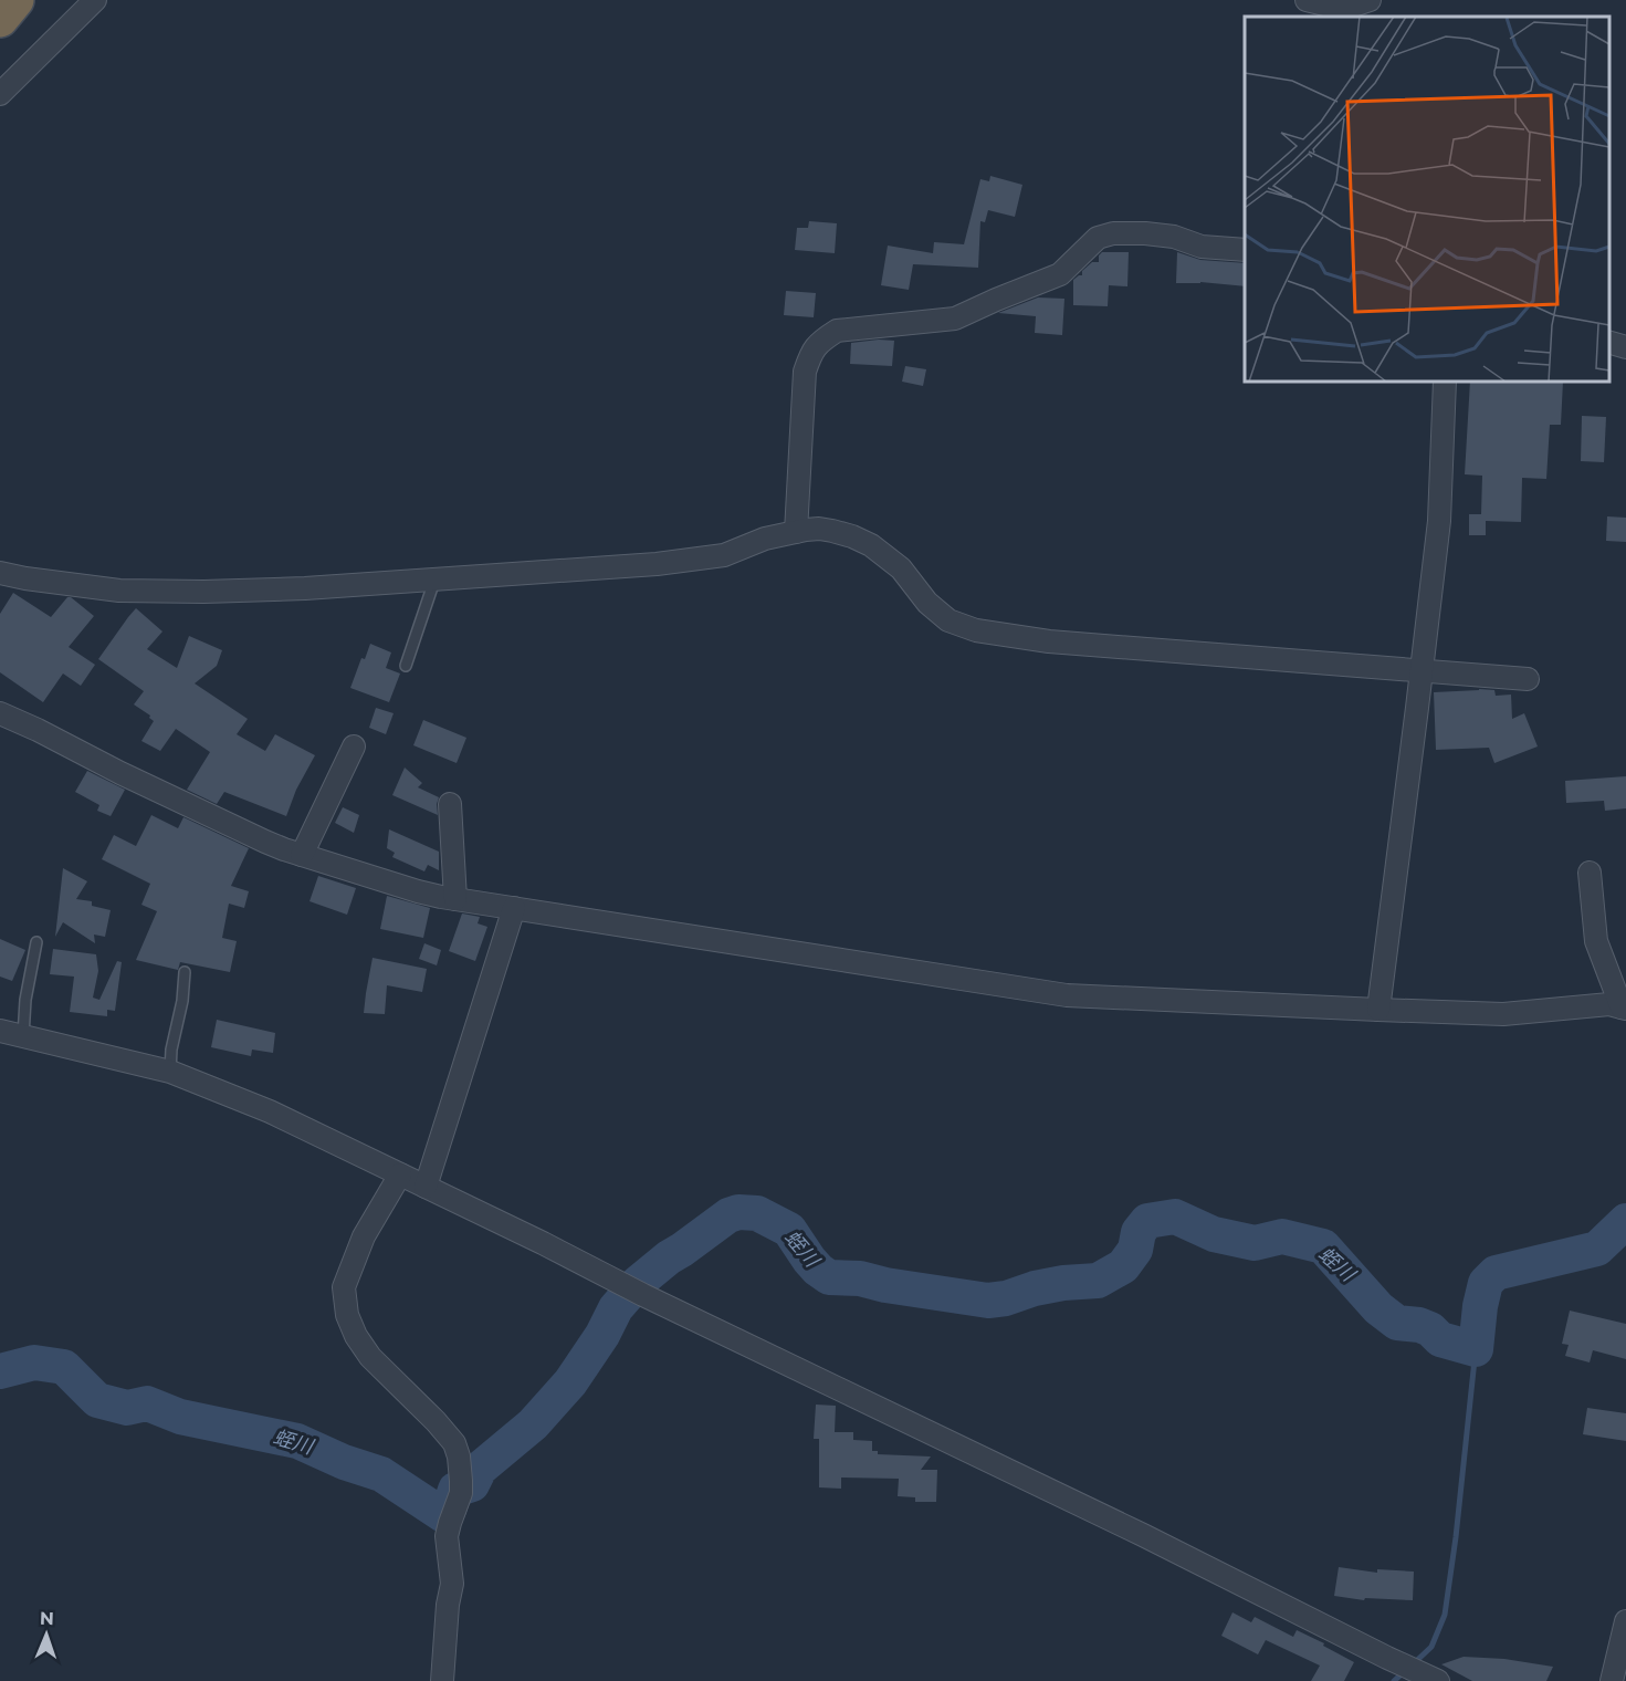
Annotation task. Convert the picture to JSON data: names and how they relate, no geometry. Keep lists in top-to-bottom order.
{
  "water": ["蛭川"],
  "north": "top"
}
